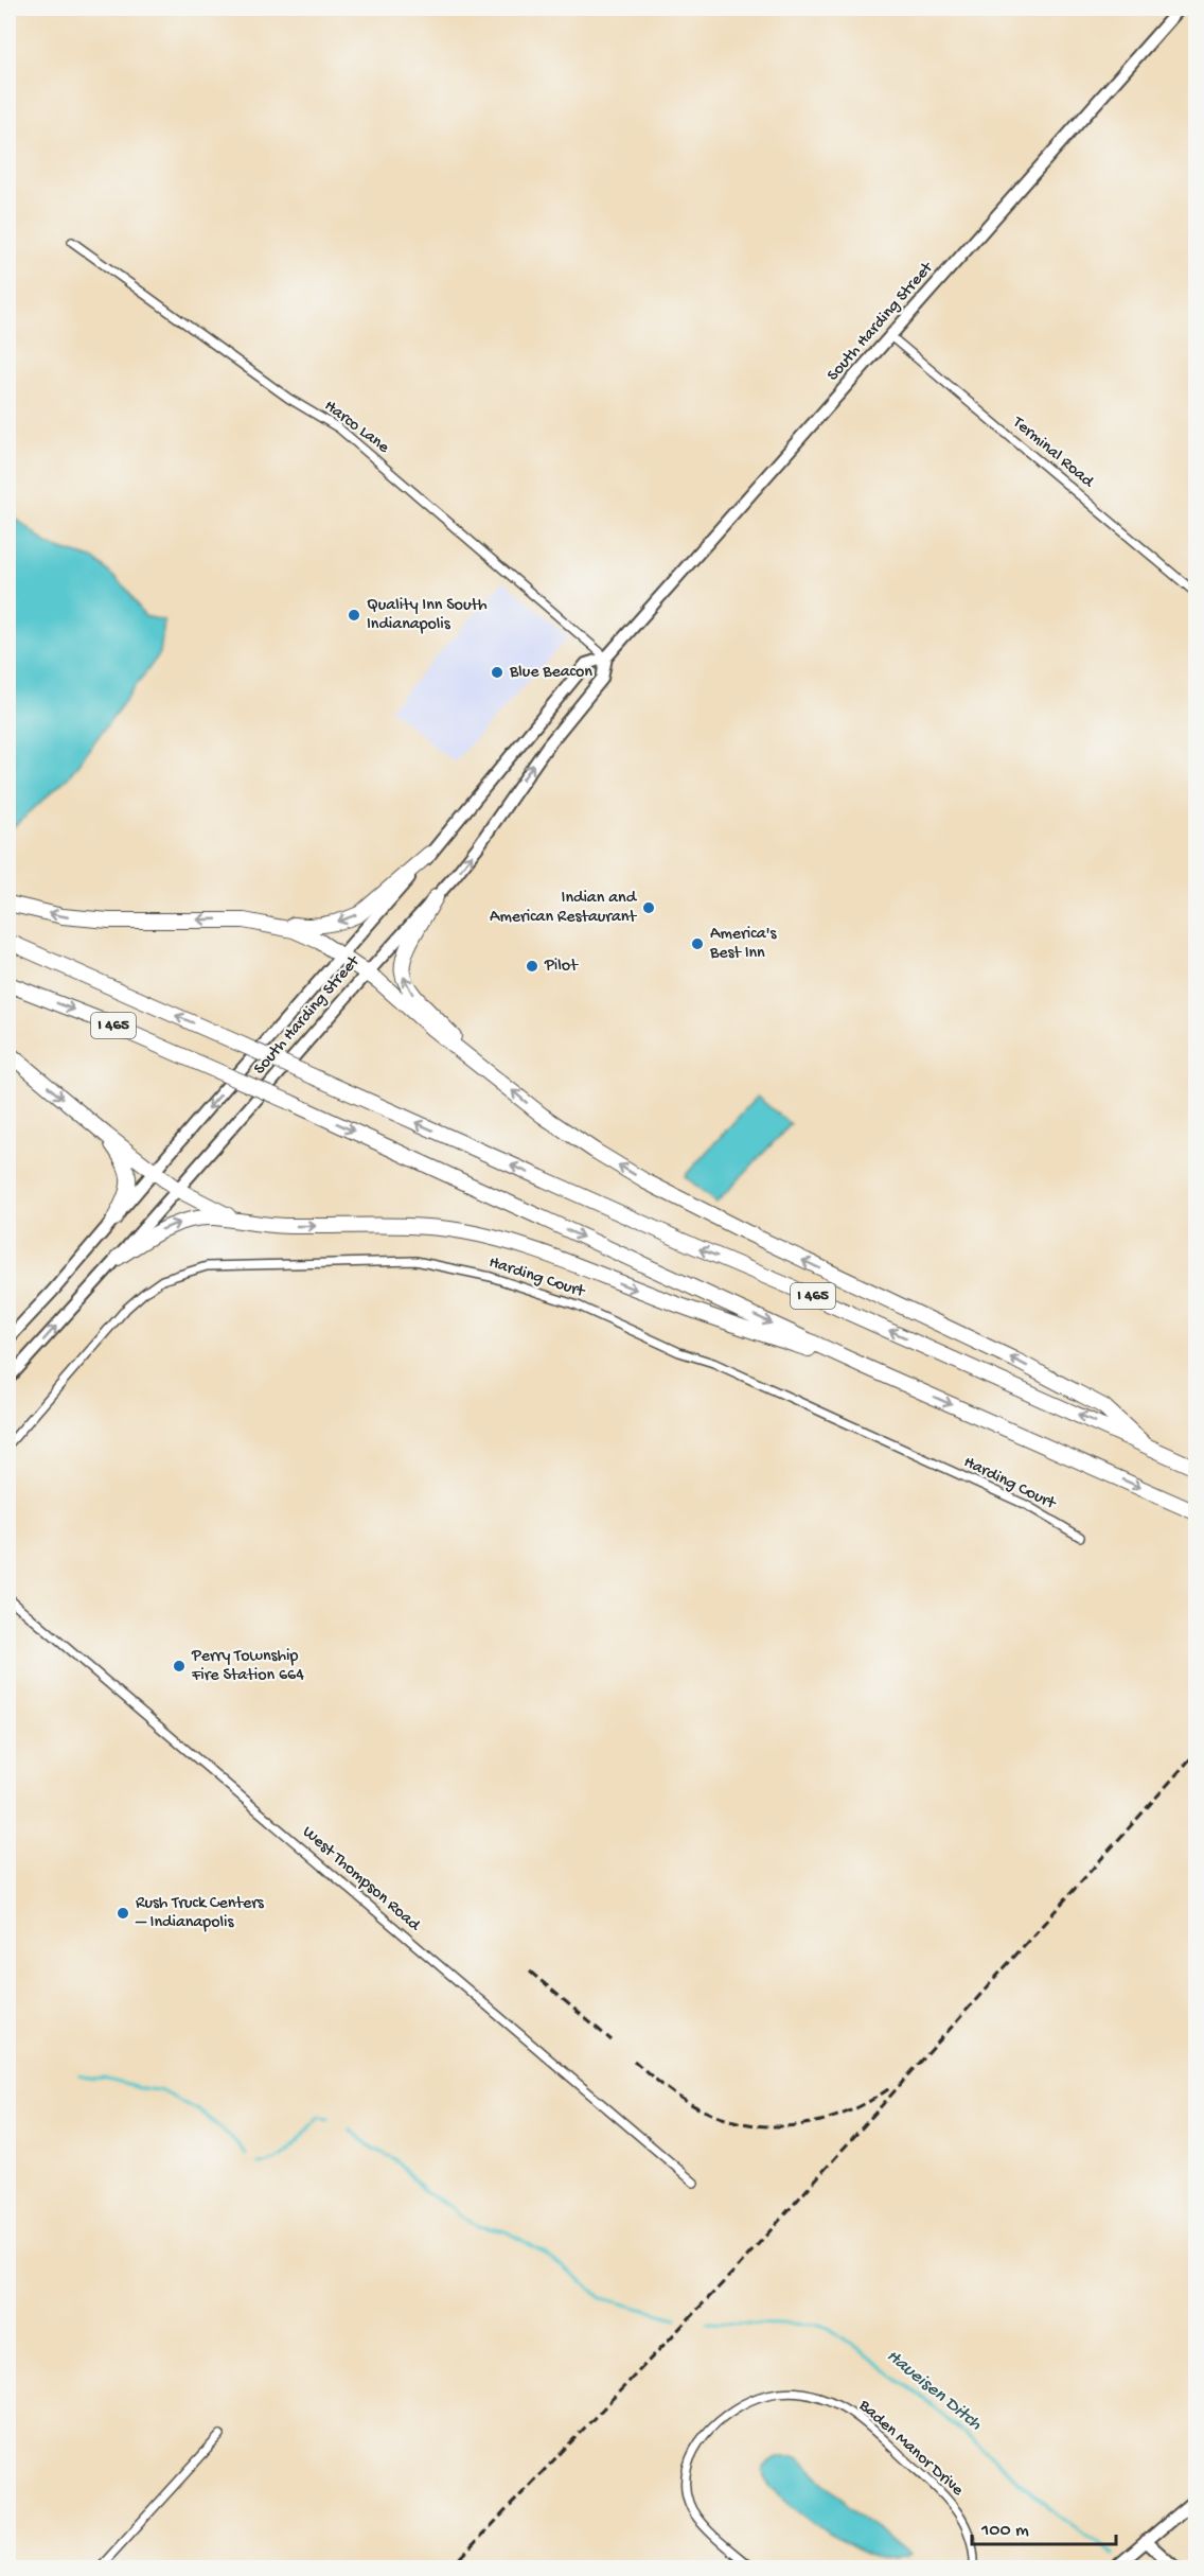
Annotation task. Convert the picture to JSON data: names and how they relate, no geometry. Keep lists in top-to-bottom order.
{
  "streets": {
    "highway": ["I 465"],
    "main road": ["South Harding Street"],
    "street": [
      "Harco Lane",
      "Terminal Road",
      "Harding Court",
      "West Thompson Road",
      "Baden Manor Drive"
    ]
  },
  "crossings": [
    ["South Harding Street", "Harco Lane"],
    ["South Harding Street", "Terminal Road"]
  ],
  "water": ["Haueisen Ditch"],
  "places": [
    "Quality Inn South Indianapolis",
    "Blue Beacon",
    "Indian and American Restaurant",
    "America's Best Inn",
    "Pilot",
    "Perry Township Fire Station 664",
    "Rush Truck Centers – Indianapolis"
  ],
  "scale_bar": "100 m"
}
